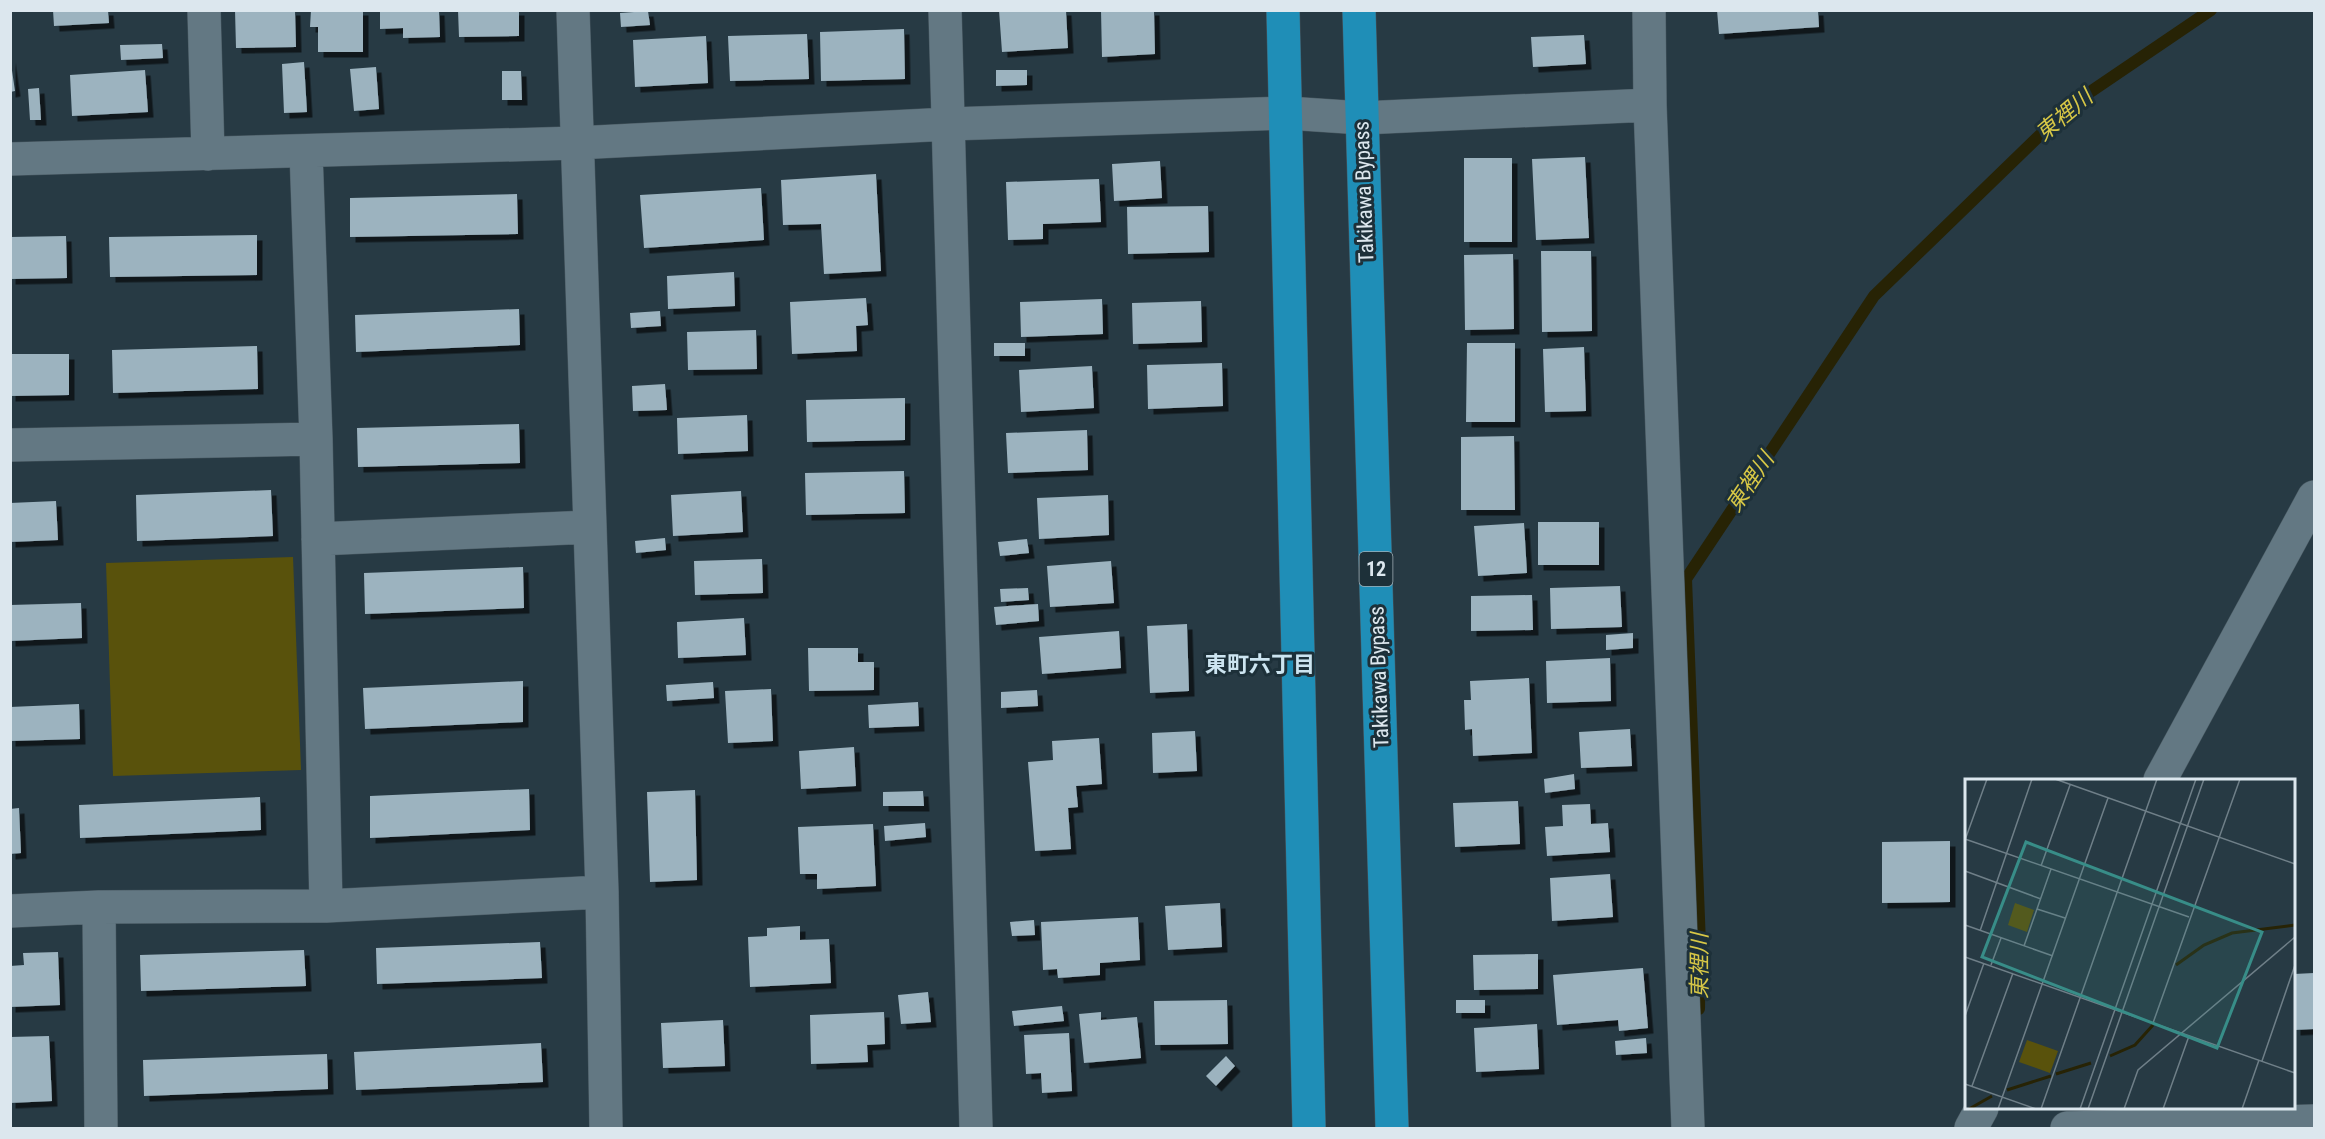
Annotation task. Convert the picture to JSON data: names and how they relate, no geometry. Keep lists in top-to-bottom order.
{
  "streets": {
    "highway": ["Takikawa Bypass", "12"]
  },
  "districts": ["東町六丁目"],
  "water": ["東裡川"]
}
